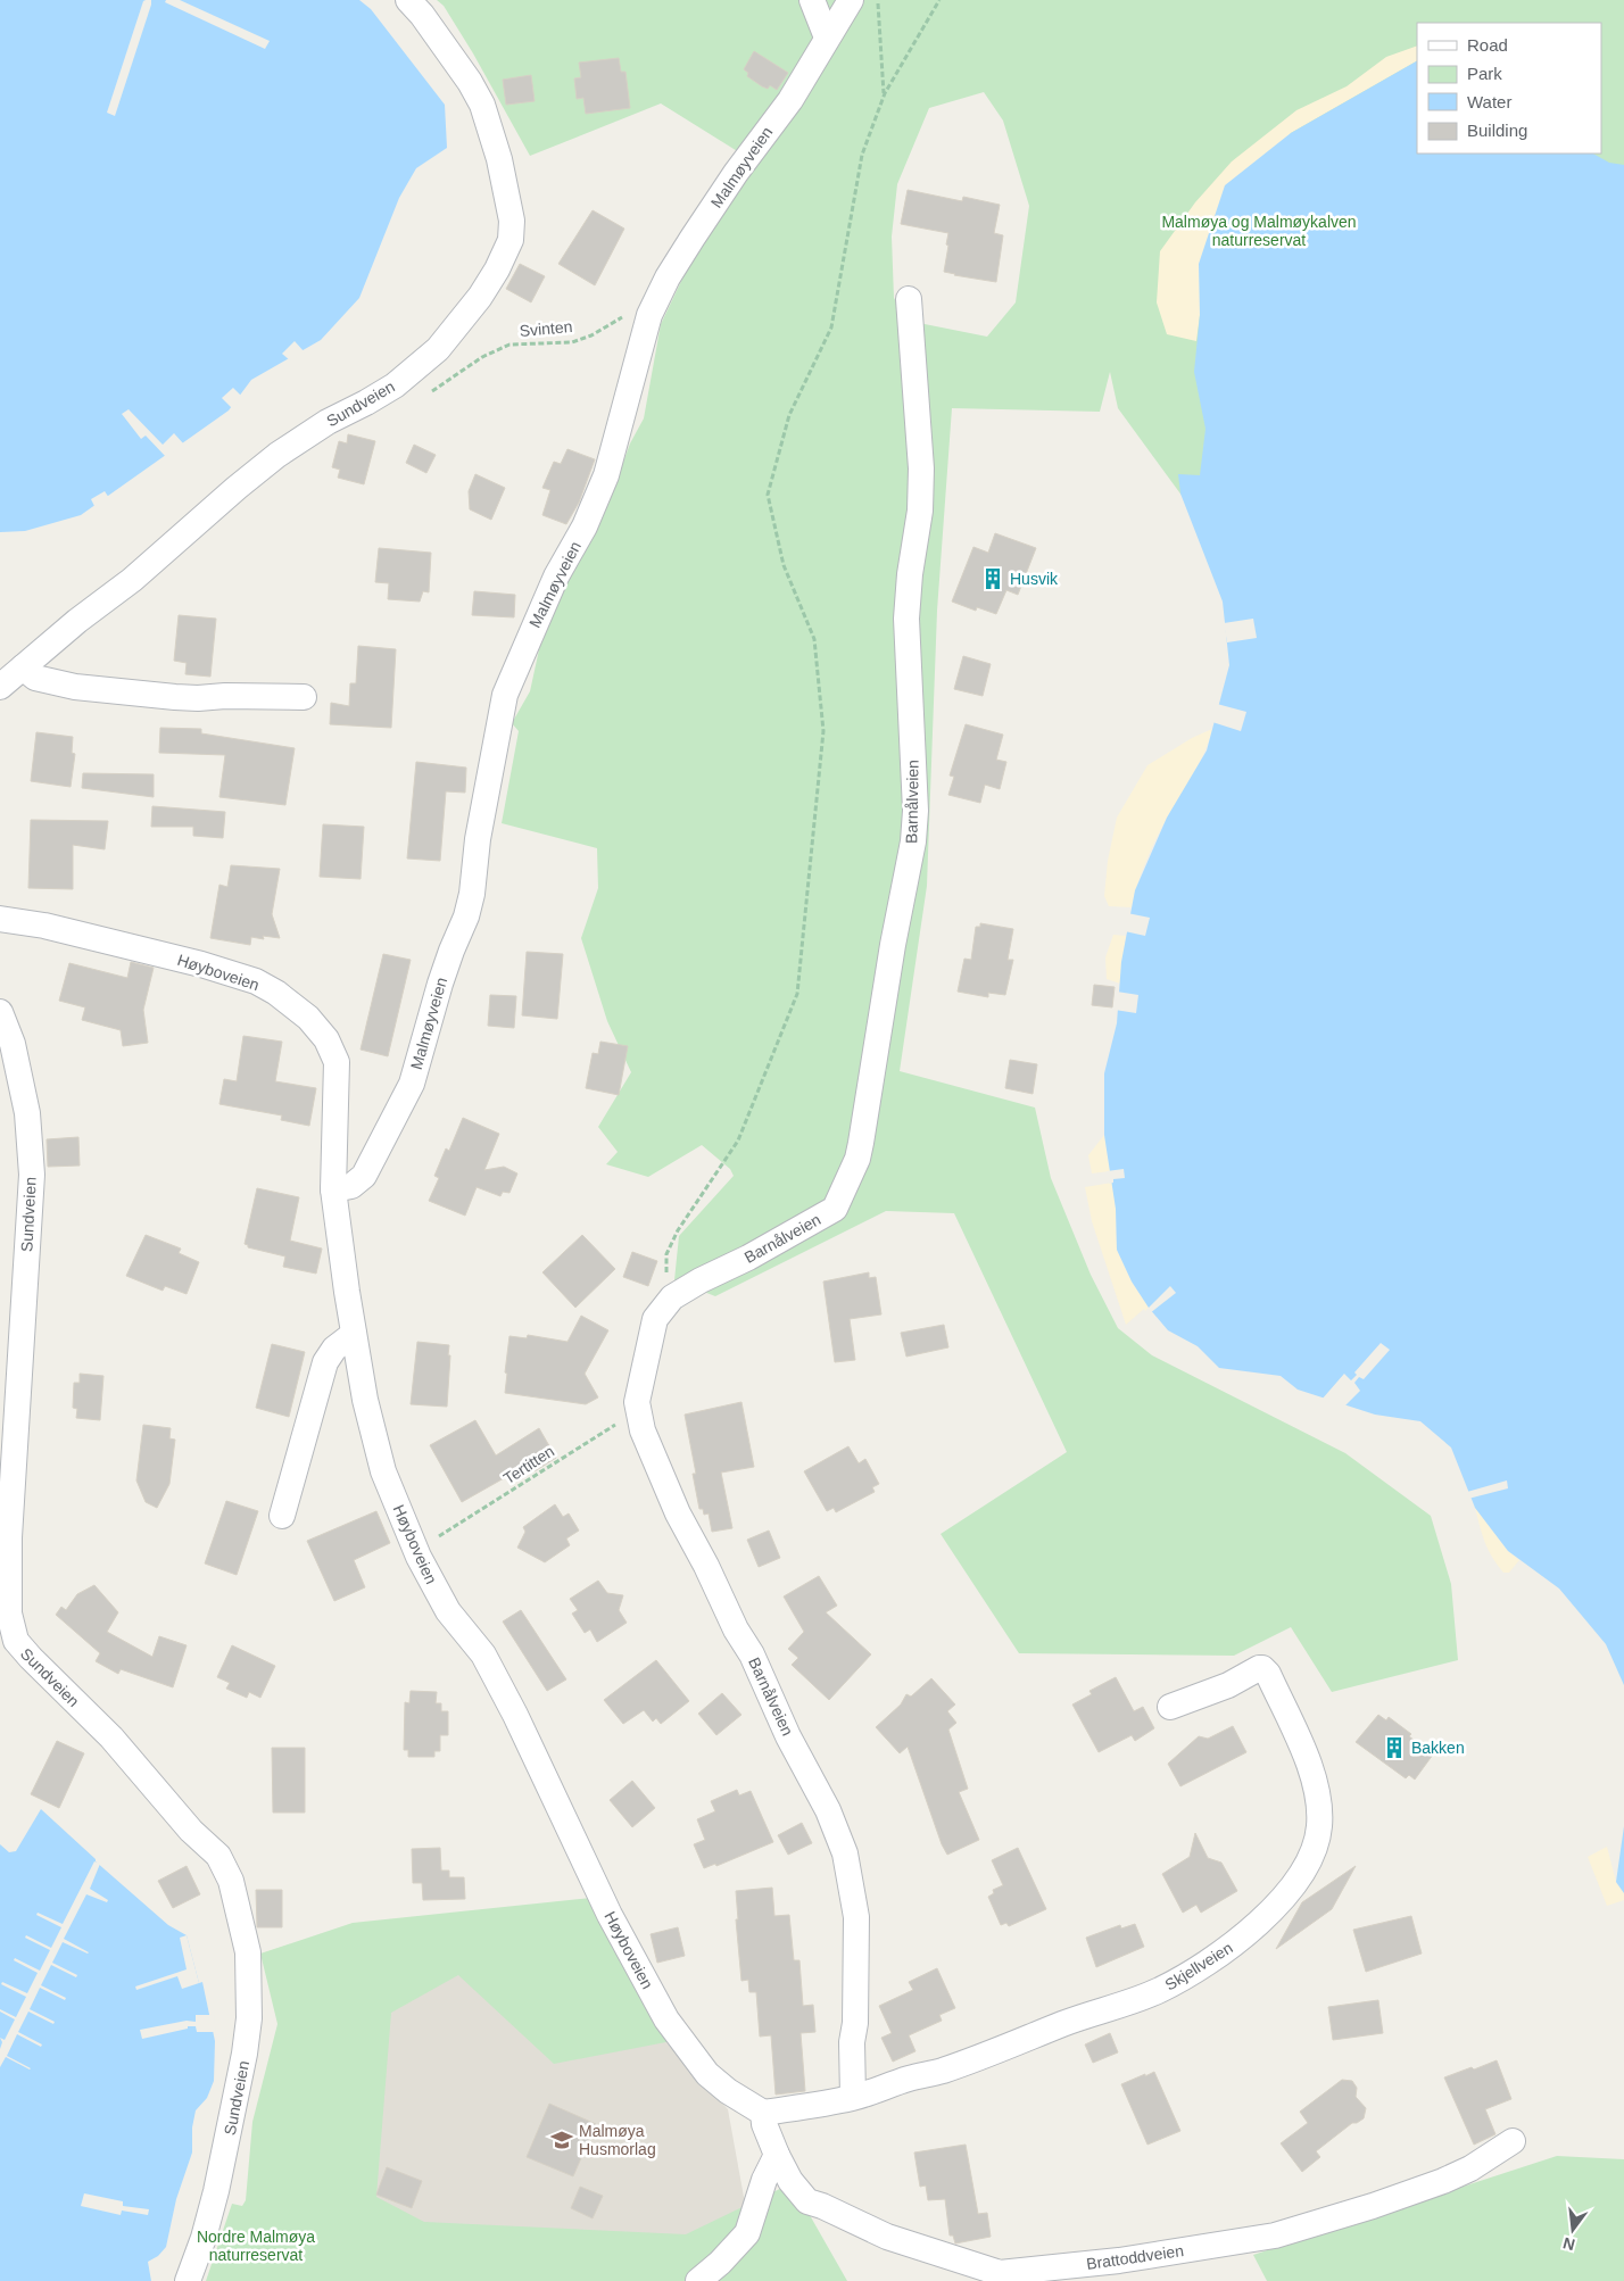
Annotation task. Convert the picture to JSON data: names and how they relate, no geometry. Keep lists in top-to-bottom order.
{
  "streets": {
    "street": [
      "Malmøyveien",
      "Sundveien",
      "Barnålveien",
      "Høyboveien",
      "Skjellveien",
      "Brattoddveien"
    ],
    "path": ["Svinten", "Tertitten"]
  },
  "crossings": [
    ["Malmøyveien", "Høyboveien"],
    ["Barnålveien", "Tertitten"],
    ["Barnålveien", "Skjellveien"],
    ["Høyboveien", "Skjellveien"]
  ],
  "parks": ["Malmøya og Malmøykalven naturreservat", "Nordre Malmøya naturreservat"],
  "places": {
    "building": ["Husvik", "Bakken"],
    "school or university": ["Malmøya Husmorlag"]
  },
  "legend": [
    "Road",
    "Park",
    "Water",
    "Building"
  ],
  "north": "bottom"
}
